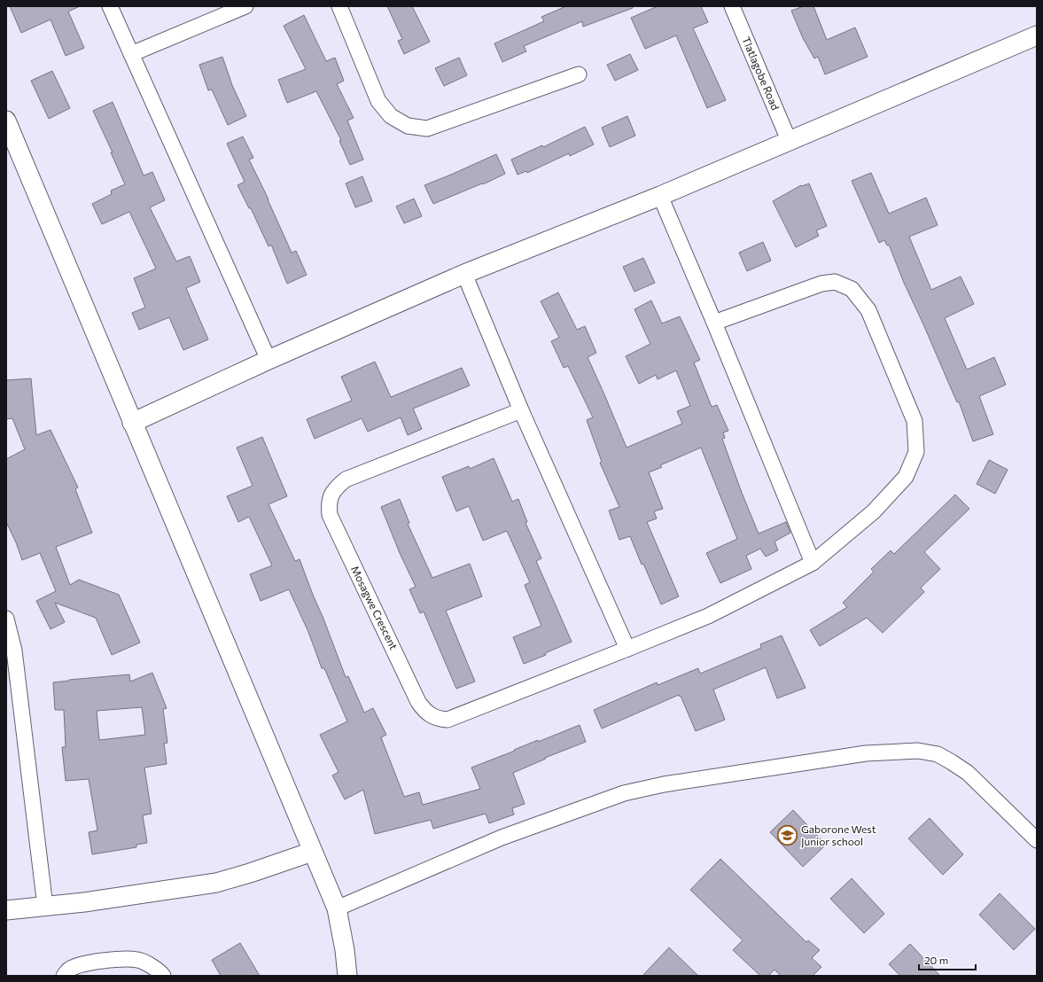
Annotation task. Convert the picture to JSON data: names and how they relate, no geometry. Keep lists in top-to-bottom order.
{
  "streets": {
    "street": ["Tlatlagobe Road", "Mosagwe Crescent"]
  },
  "places": {
    "school or university": ["Gaborone West Junior school"]
  },
  "scale_bar": "20 m"
}
